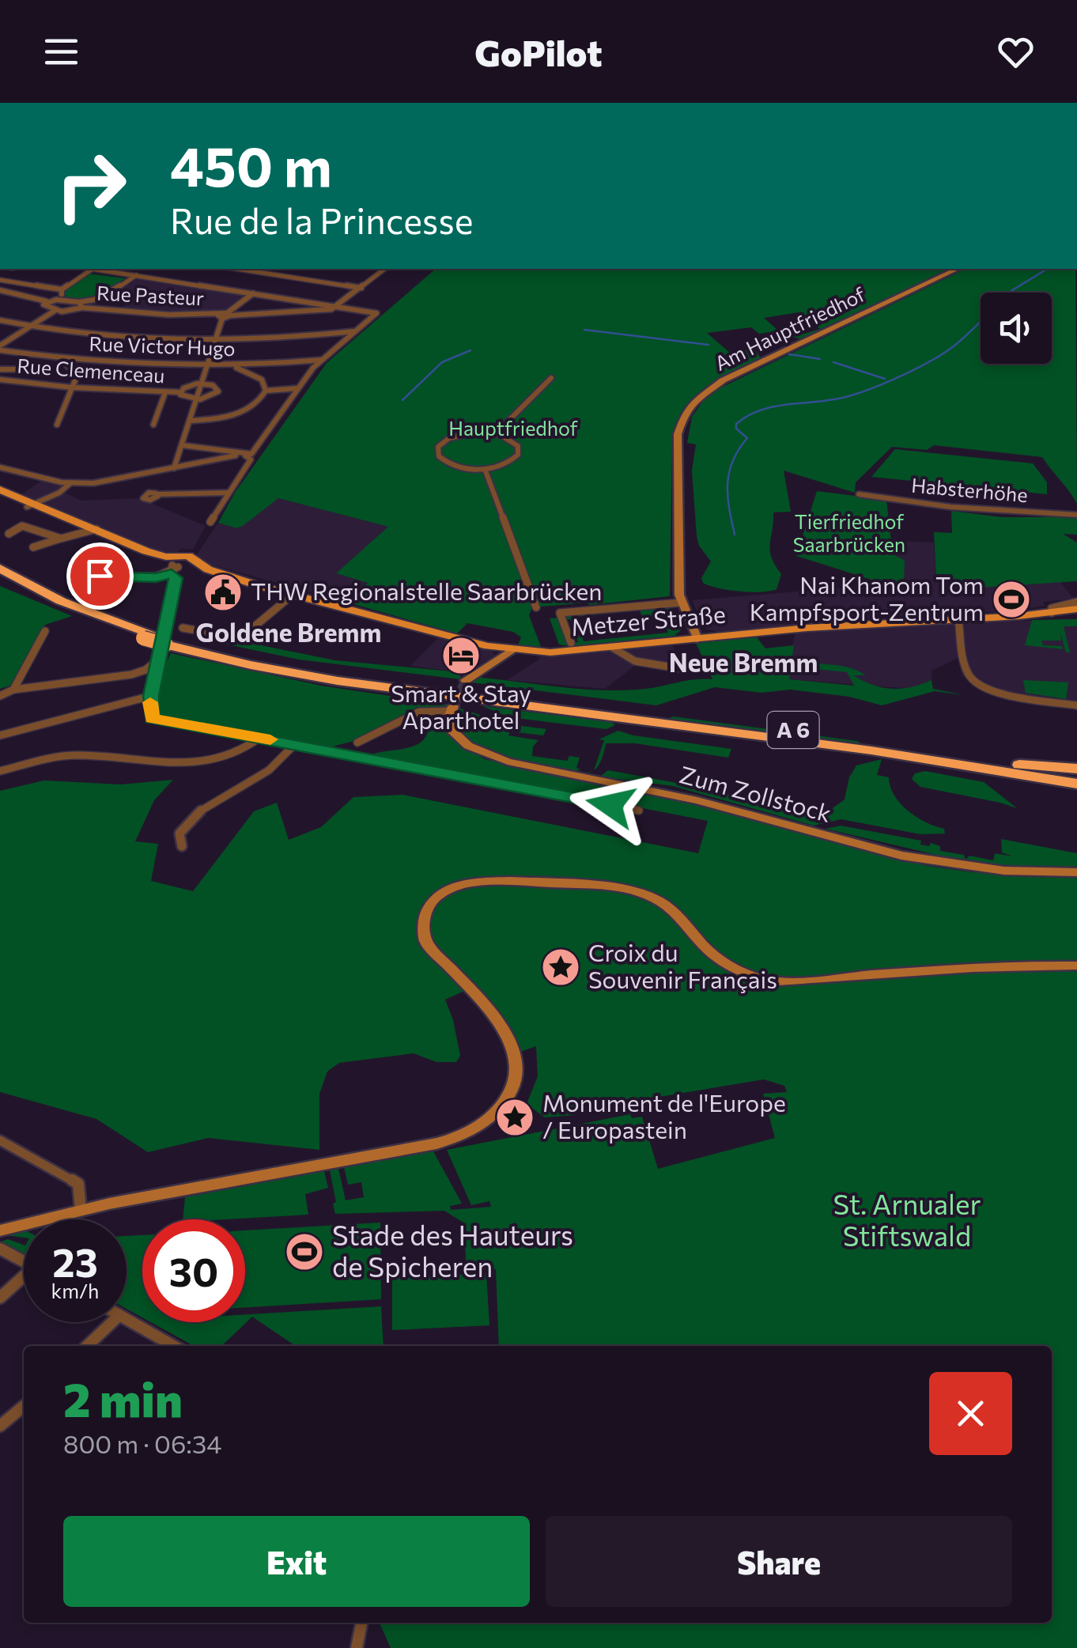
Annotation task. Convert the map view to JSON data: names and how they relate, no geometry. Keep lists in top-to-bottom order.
{
  "streets": {
    "highway": ["A 6"],
    "main road": ["Metzer Straße"],
    "street": [
      "Rue Pasteur",
      "Am Hauptfriedhof",
      "Rue Victor Hugo",
      "Rue Clemenceau",
      "Habsterhöhe",
      "Zum Zollstock"
    ]
  },
  "crossings": [
    ["Am Hauptfriedhof", "Metzer Straße"]
  ],
  "districts": ["Goldene Bremm", "Neue Bremm"],
  "parks": ["Hauptfriedhof", "Tierfriedhof Saarbrücken", "St. Arnualer Stiftswald"],
  "places": {
    "public building": ["THW Regionalstelle Saarbrücken"],
    "sports": ["Nai Khanom Tom Kampfsport-Zentrum", "Stade des Hauteurs de Spicheren"],
    "hotel": ["Smart & Stay Aparthotel"],
    "place": ["Croix du Souvenir Français", "Monument de l'Europe / Europastein"]
  },
  "page": {
    "header": "GoPilot",
    "turn": ["450 m", "Rue de la Princesse"],
    "speed": "23 km/h",
    "limit": "30",
    "heading": ["2 min", "800 m · 06:34"],
    "buttons": ["Exit", "Share"]
  }
}
